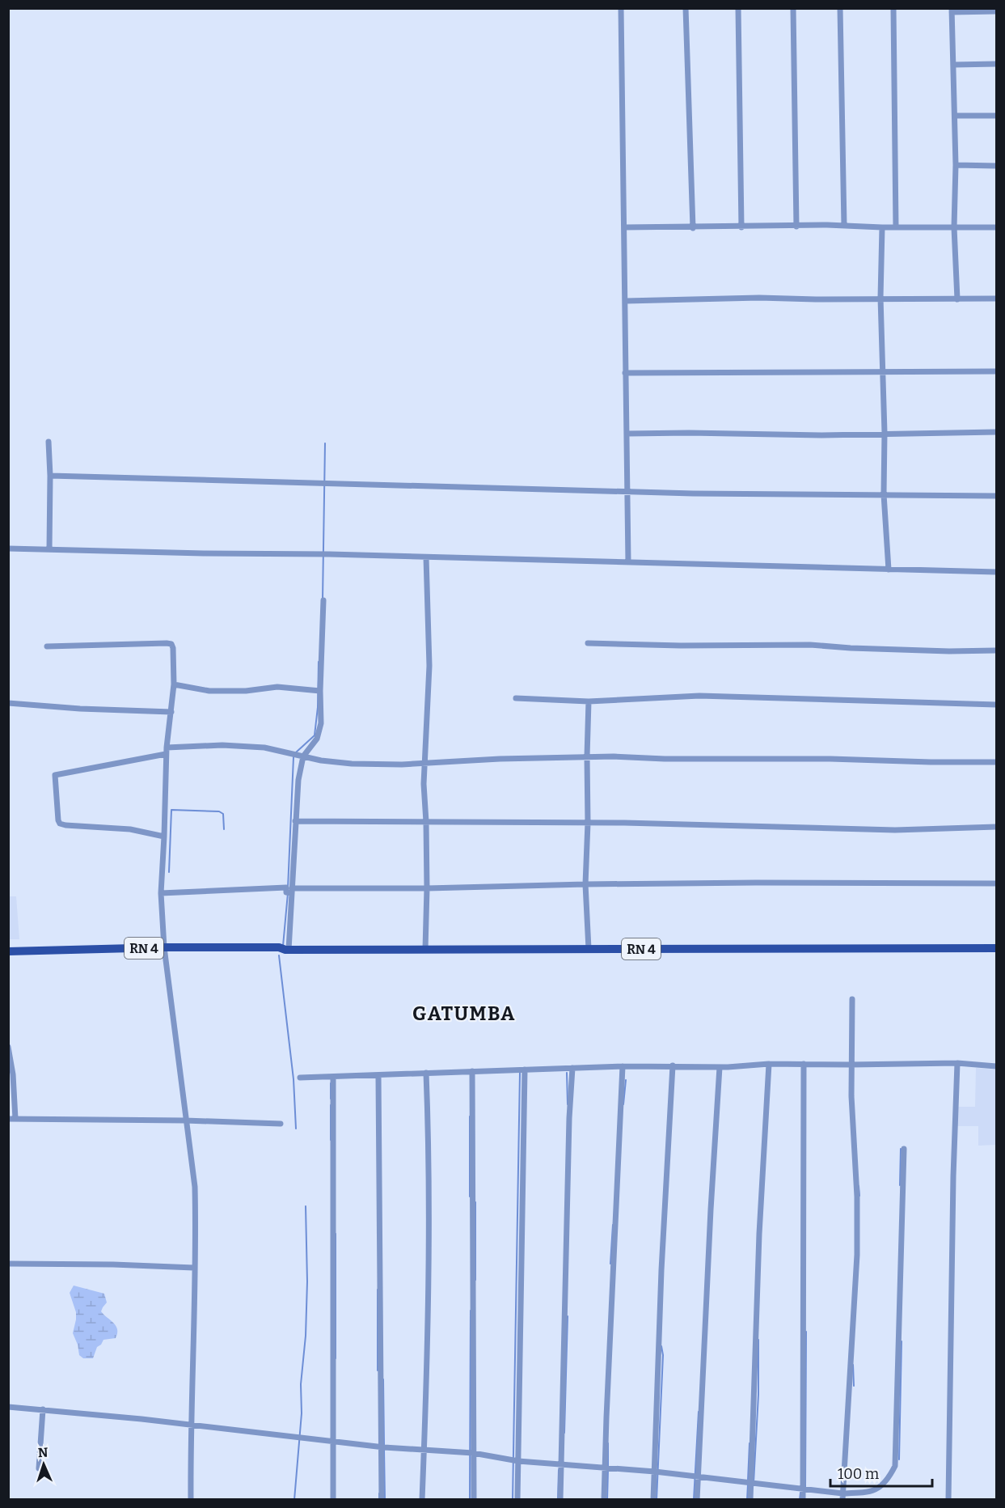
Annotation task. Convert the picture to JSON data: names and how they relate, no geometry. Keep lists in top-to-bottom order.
{
  "streets": {
    "main road": ["RN 4"]
  },
  "districts": ["GATUMBA"],
  "scale_bar": "100 m",
  "north": "top"
}
